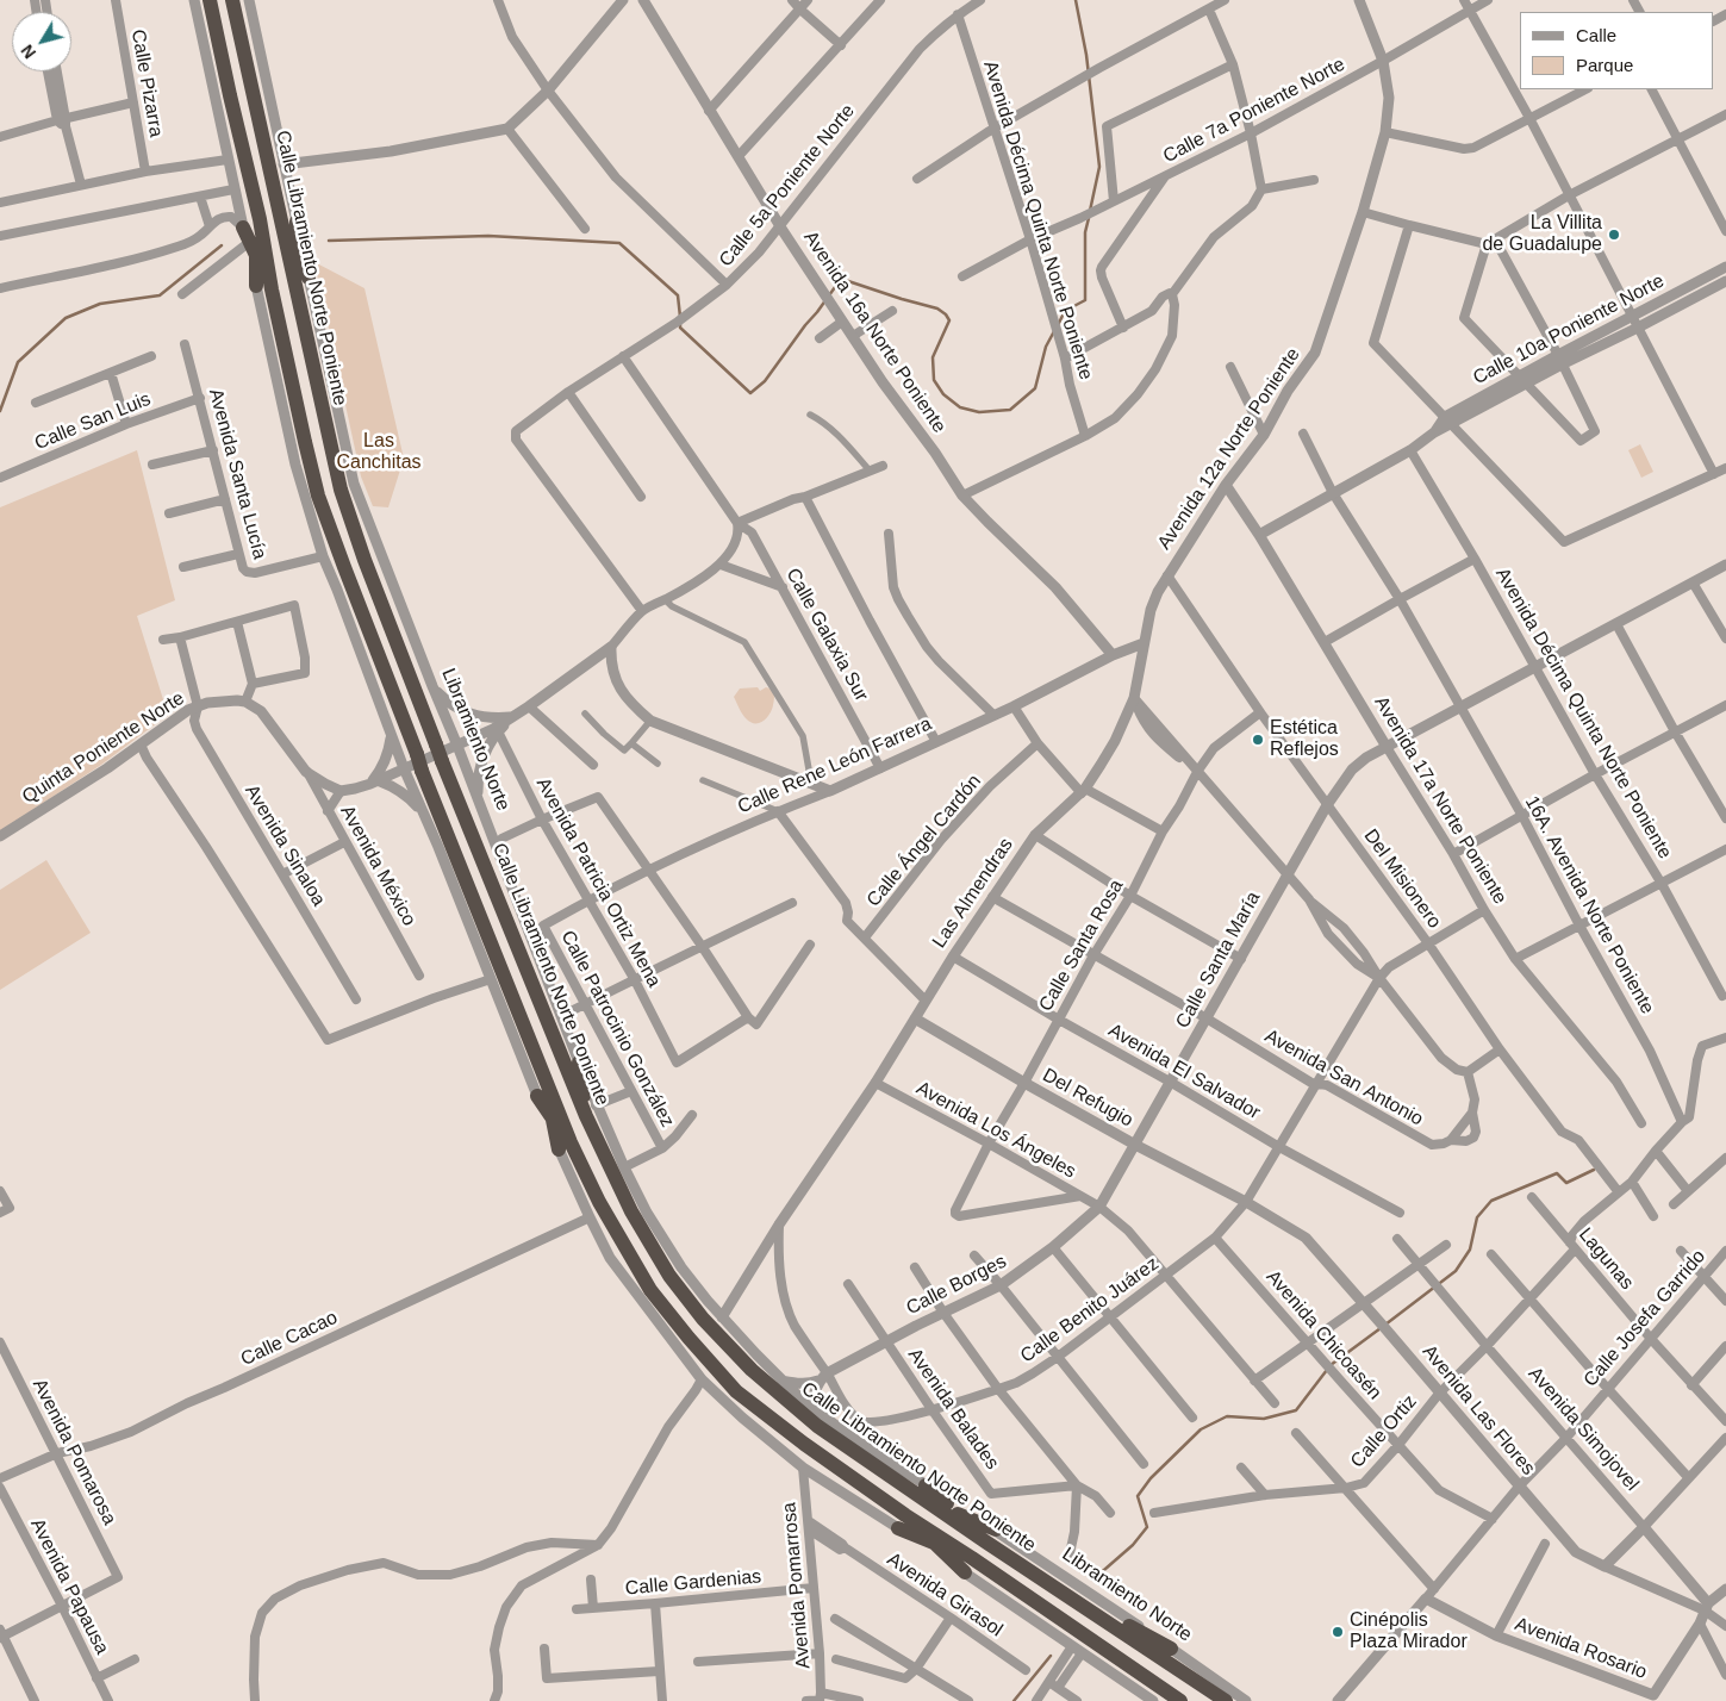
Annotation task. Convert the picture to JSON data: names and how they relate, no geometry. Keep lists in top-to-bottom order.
{
  "streets": {
    "highway": ["Calle Libramiento Norte Poniente"],
    "street": [
      "Calle Pizarra",
      "Calle 7a Poniente Norte",
      "Calle 5a Poniente Norte",
      "Avenida Décima Quinta Norte Poniente",
      "Calle 10a Poniente Norte",
      "Avenida 16a Norte Poniente",
      "Calle San Luis",
      "Avenida 12a Norte Poniente",
      "Avenida Santa Lucía",
      "Calle Galaxia Sur",
      "Libramiento Norte",
      "Quinta Poniente Norte",
      "Calle Rene León Farrera",
      "Avenida 17a Norte Poniente",
      "Calle Ángel Cardón",
      "Avenida Sinaloa",
      "Avenida México",
      "Del Misionero",
      "Avenida Patricia Ortiz Mena",
      "Las Almendras",
      "16A. Avenida Norte Poniente",
      "Calle Santa Rosa",
      "Calle Santa María",
      "Calle Patrocinio González",
      "Avenida El Salvador",
      "Avenida San Antonio",
      "Del Refugio",
      "Avenida Los Ángeles",
      "Lagunas",
      "Calle Borges",
      "Calle Benito Juárez",
      "Calle Josefa Garrido",
      "Avenida Chicoasén",
      "Calle Cacao",
      "Avenida Balades",
      "Avenida Las Flores",
      "Avenida Simojovel",
      "Calle Ortiz",
      "Avenida Pomarosa",
      "Calle Gardenias",
      "Avenida Pomarrosa",
      "Avenida Papausa",
      "Avenida Girasol",
      "Avenida Rosario"
    ]
  },
  "crossings": [
    ["Calle 7a Poniente Norte", "Avenida Décima Quinta Norte Poniente"],
    ["Calle 7a Poniente Norte", "Avenida 12a Norte Poniente"],
    ["Calle 5a Poniente Norte", "Avenida Décima Quinta Norte Poniente"],
    ["Calle 5a Poniente Norte", "Avenida 16a Norte Poniente"],
    ["Calle 5a Poniente Norte", "Calle Galaxia Sur"],
    ["Avenida Décima Quinta Norte Poniente", "Calle 10a Poniente Norte"],
    ["Avenida Décima Quinta Norte Poniente", "Calle Santa María"],
    ["Calle Libramiento Norte Poniente", "Libramiento Norte"],
    ["Calle 10a Poniente Norte", "Avenida 17a Norte Poniente"],
    ["Calle 10a Poniente Norte", "16A. Avenida Norte Poniente"],
    ["Avenida 16a Norte Poniente", "Calle Rene León Farrera"],
    ["Calle San Luis", "Avenida Santa Lucía"],
    ["Avenida 12a Norte Poniente", "Avenida 17a Norte Poniente"],
    ["Avenida 12a Norte Poniente", "Del Misionero"],
    ["Avenida 12a Norte Poniente", "Las Almendras"],
    ["Calle Galaxia Sur", "Calle Rene León Farrera"],
    ["Quinta Poniente Norte", "Avenida Sinaloa"],
    ["Calle Rene León Farrera", "Avenida Patricia Ortiz Mena"],
    ["Calle Rene León Farrera", "Las Almendras"],
    ["Calle Rene León Farrera", "Calle Patrocinio González"],
    ["Avenida 17a Norte Poniente", "Calle Santa María"],
    ["Del Misionero", "Las Almendras"],
    ["Del Misionero", "Calle Santa Rosa"],
    ["Del Misionero", "Calle Santa María"],
    ["Del Misionero", "Calle Ortiz"],
    ["Las Almendras", "Avenida El Salvador"],
    ["Las Almendras", "Avenida San Antonio"],
    ["Las Almendras", "Del Refugio"],
    ["Las Almendras", "Avenida Los Ángeles"],
    ["16A. Avenida Norte Poniente", "Calle Santa María"],
    ["16A. Avenida Norte Poniente", "Calle Ortiz"],
    ["Calle Santa Rosa", "Avenida El Salvador"],
    ["Calle Santa Rosa", "Avenida San Antonio"],
    ["Calle Santa Rosa", "Del Refugio"],
    ["Calle Santa Rosa", "Avenida Los Ángeles"],
    ["Calle Santa María", "Avenida El Salvador"],
    ["Calle Santa María", "Avenida San Antonio"],
    ["Calle Santa María", "Del Refugio"],
    ["Calle Santa María", "Avenida Los Ángeles"],
    ["Calle Santa María", "Calle Borges"],
    ["Avenida El Salvador", "Calle Benito Juárez"],
    ["Avenida San Antonio", "Calle Benito Juárez"],
    ["Del Refugio", "Calle Benito Juárez"],
    ["Del Refugio", "Avenida Las Flores"],
    ["Avenida Los Ángeles", "Calle Borges"],
    ["Avenida Los Ángeles", "Calle Benito Juárez"],
    ["Lagunas", "Calle Josefa Garrido"],
    ["Lagunas", "Calle Ortiz"],
    ["Calle Borges", "Calle Benito Juárez"],
    ["Calle Borges", "Avenida Balades"],
    ["Calle Benito Juárez", "Avenida Chicoasén"],
    ["Calle Benito Juárez", "Avenida Balades"],
    ["Calle Benito Juárez", "Avenida Las Flores"],
    ["Calle Josefa Garrido", "Avenida Chicoasén"],
    ["Calle Josefa Garrido", "Avenida Las Flores"],
    ["Calle Josefa Garrido", "Avenida Simojovel"],
    ["Calle Josefa Garrido", "Avenida Rosario"],
    ["Avenida Chicoasén", "Calle Ortiz"],
    ["Calle Cacao", "Avenida Pomarosa"],
    ["Avenida Las Flores", "Avenida Simojovel"],
    ["Avenida Las Flores", "Calle Ortiz"],
    ["Avenida Simojovel", "Calle Ortiz"],
    ["Avenida Pomarosa", "Avenida Papausa"],
    ["Calle Gardenias", "Avenida Pomarrosa"],
    ["Avenida Pomarrosa", "Avenida Girasol"]
  ],
  "parks": ["Las Canchitas"],
  "places": ["La Villita de Guadalupe", "Estética Reflejos", "Cinépolis Plaza Mirador"],
  "legend": ["Calle", "Parque"],
  "north": "bottom left"
}
